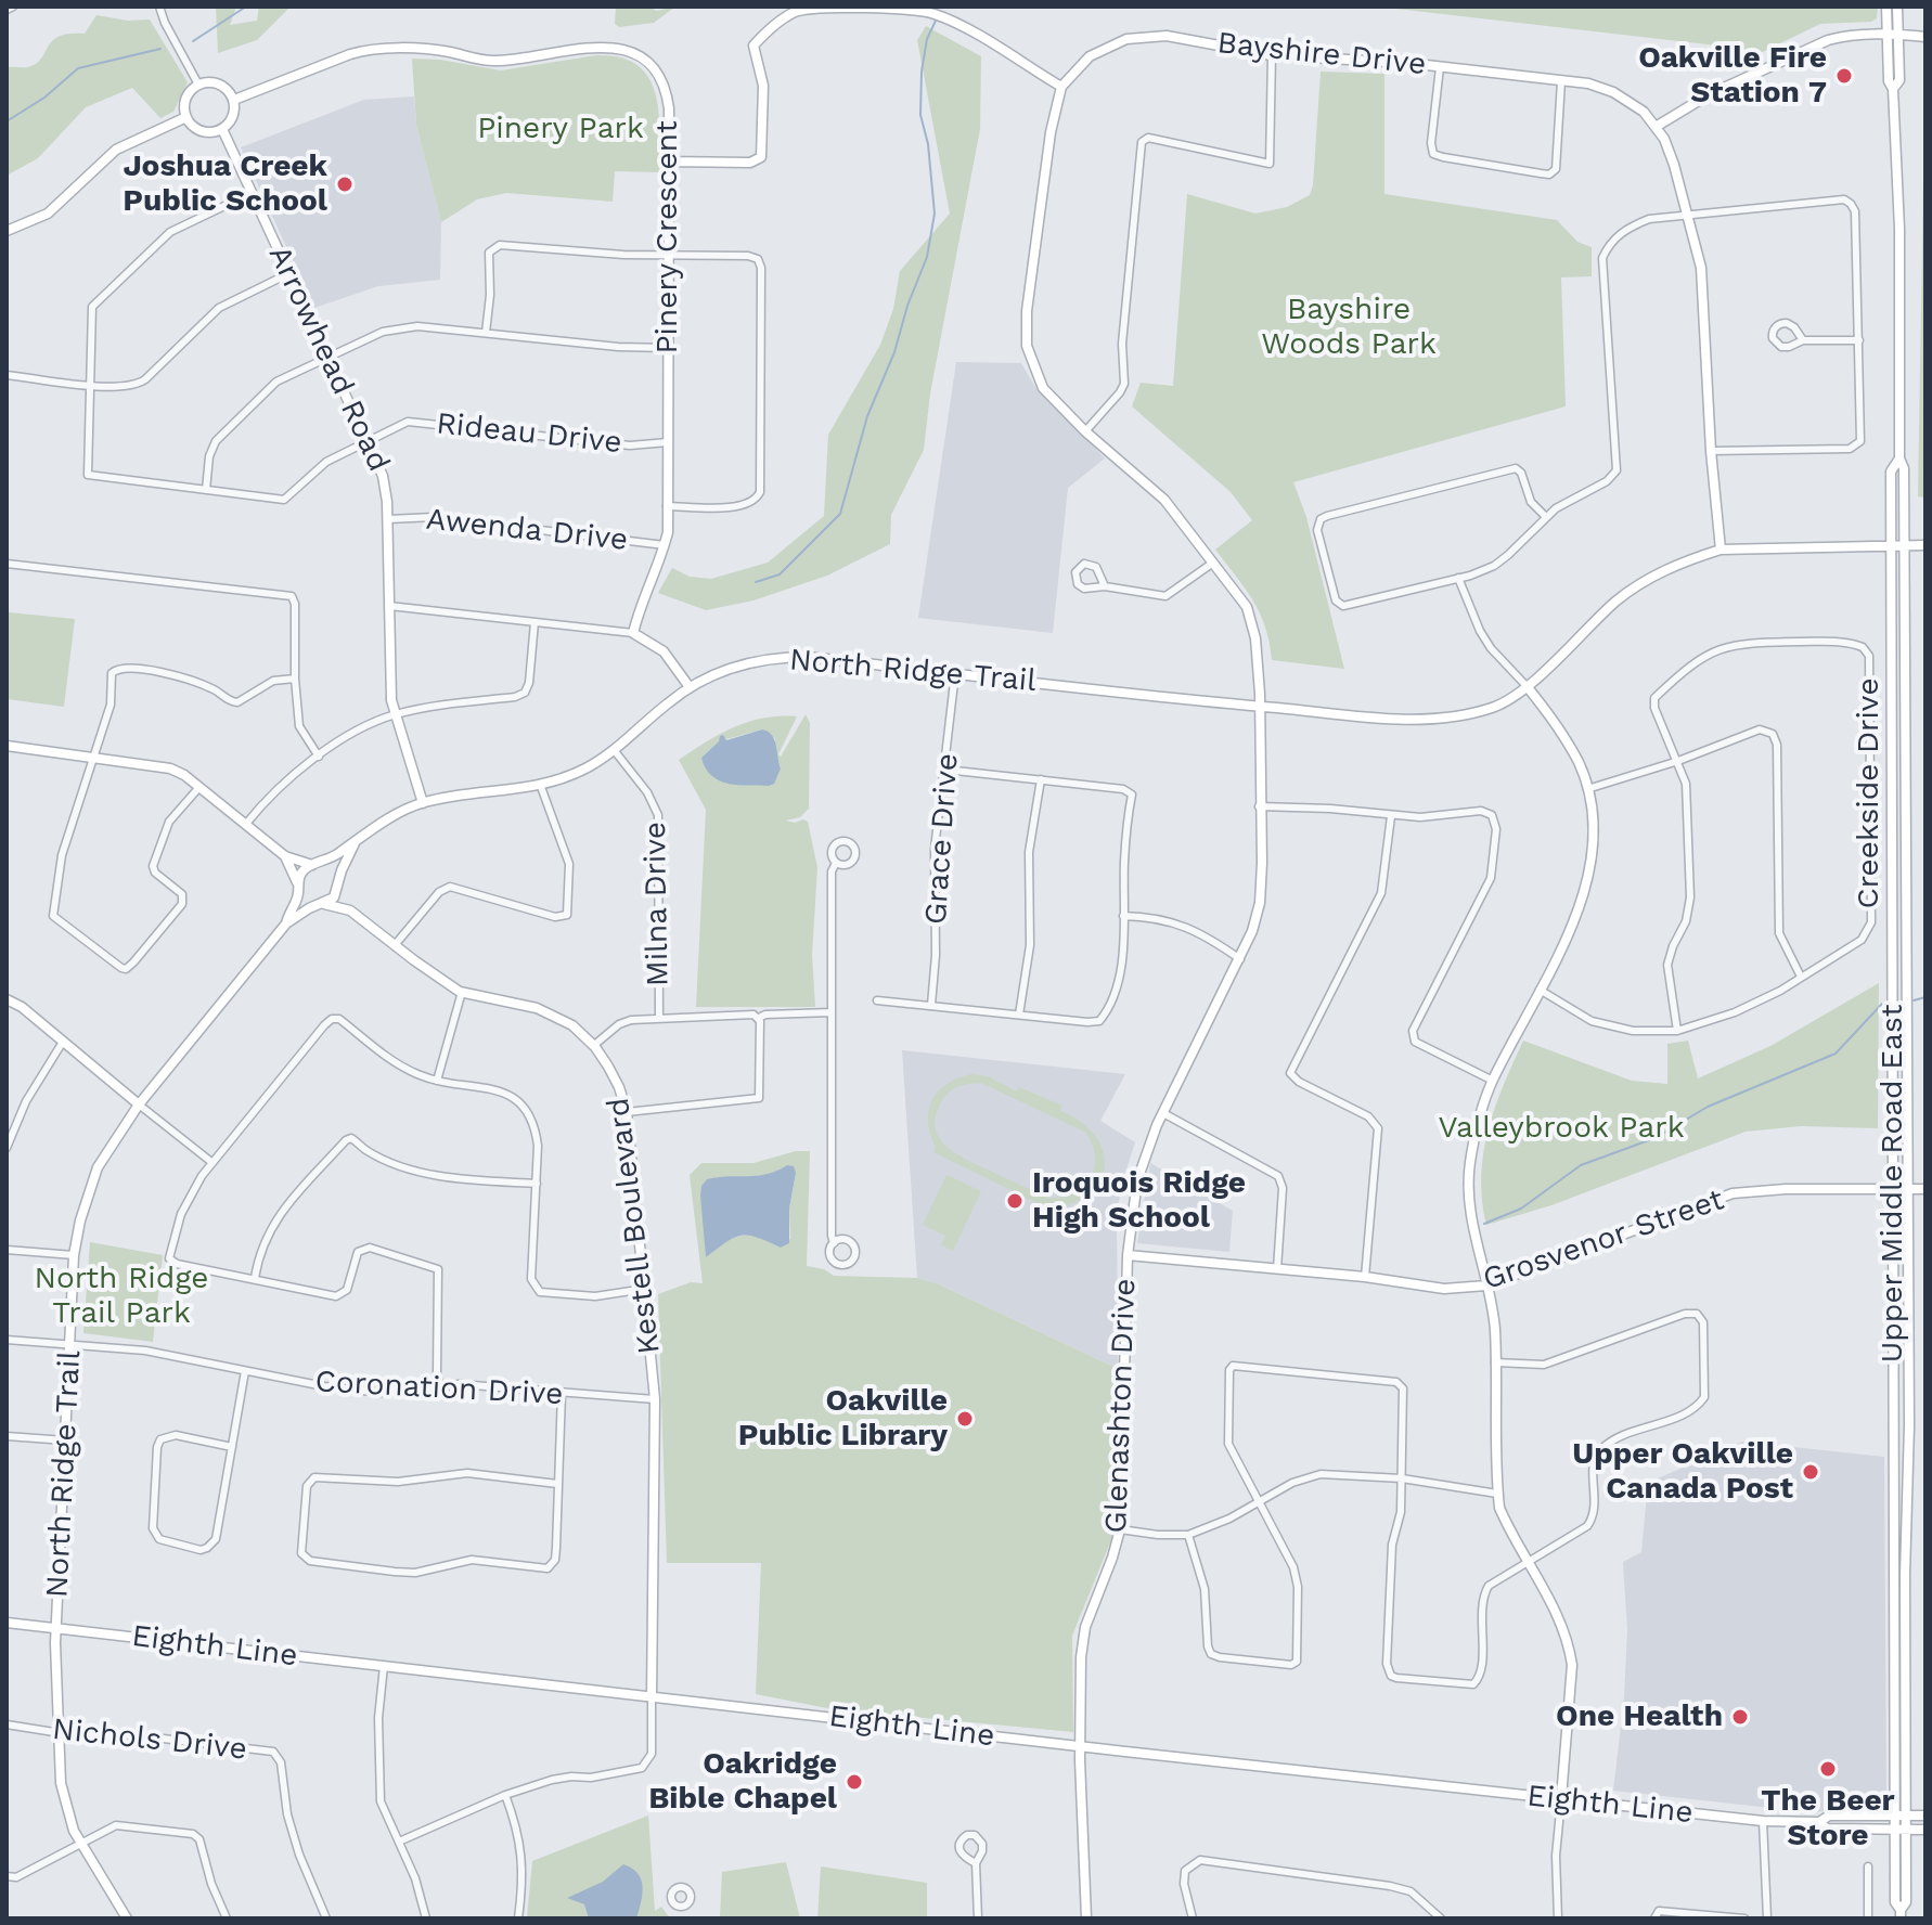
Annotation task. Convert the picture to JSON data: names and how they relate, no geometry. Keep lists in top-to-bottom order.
{
  "streets": {
    "street": [
      "Bayshire Drive",
      "Pinery Crescent",
      "Arrowhead Road",
      "Rideau Drive",
      "Awenda Drive",
      "North Ridge Trail",
      "Creekside Drive",
      "Grace Drive",
      "Milna Drive",
      "Upper Middle Road East",
      "Kestell Boulevard",
      "Grosvenor Street",
      "Coronation Drive",
      "Glenashton Drive",
      "Eighth Line",
      "Nichols Drive"
    ]
  },
  "crossings": [
    ["Bayshire Drive", "North Ridge Trail"],
    ["Pinery Crescent", "Arrowhead Road"],
    ["Pinery Crescent", "Rideau Drive"],
    ["Pinery Crescent", "Awenda Drive"],
    ["Arrowhead Road", "Rideau Drive"],
    ["Arrowhead Road", "Awenda Drive"],
    ["Arrowhead Road", "North Ridge Trail"],
    ["North Ridge Trail", "Grace Drive"],
    ["North Ridge Trail", "Milna Drive"],
    ["North Ridge Trail", "Upper Middle Road East"],
    ["North Ridge Trail", "Kestell Boulevard"],
    ["North Ridge Trail", "Coronation Drive"],
    ["North Ridge Trail", "Glenashton Drive"],
    ["North Ridge Trail", "Eighth Line"],
    ["North Ridge Trail", "Nichols Drive"],
    ["Upper Middle Road East", "Grosvenor Street"],
    ["Upper Middle Road East", "Eighth Line"],
    ["Kestell Boulevard", "Coronation Drive"],
    ["Kestell Boulevard", "Eighth Line"],
    ["Grosvenor Street", "Glenashton Drive"],
    ["Glenashton Drive", "Eighth Line"]
  ],
  "parks": [
    "Pinery Park",
    "Bayshire Woods Park",
    "Valleybrook Park",
    "North Ridge Trail Park"
  ],
  "places": [
    "Oakville Fire Station 7",
    "Joshua Creek Public School",
    "Iroquois Ridge High School",
    "Oakville Public Library",
    "Upper Oakville Canada Post",
    "One Health",
    "The Beer Store",
    "Oakridge Bible Chapel"
  ]
}
